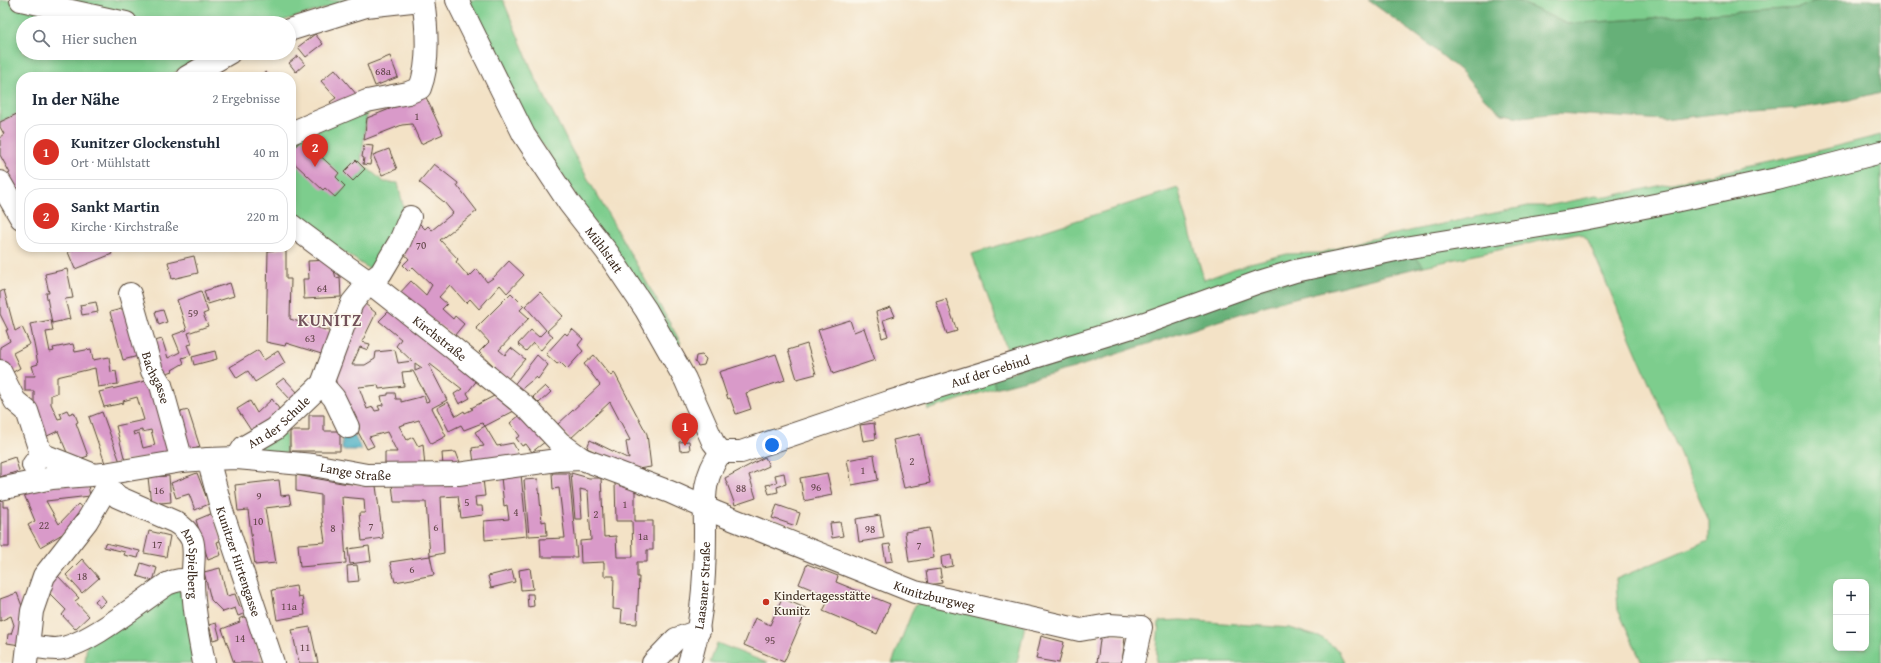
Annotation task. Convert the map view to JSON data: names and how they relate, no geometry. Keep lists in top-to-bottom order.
{
  "streets": {
    "street": [
      "Mühlstatt",
      "Kirchstraße",
      "Auf der Gebind",
      "Bachgasse",
      "An der Schule",
      "Lange Straße",
      "Kunitzer Hirtengasse",
      "Am Spielberg",
      "Laasaner Straße",
      "Kunitzburgweg"
    ]
  },
  "crossings": [
    ["Mühlstatt", "Auf der Gebind"],
    ["Kirchstraße", "An der Schule"],
    ["Kirchstraße", "Lange Straße"],
    ["Bachgasse", "Lange Straße"],
    ["An der Schule", "Lange Straße"],
    ["Lange Straße", "Kunitzer Hirtengasse"],
    ["Lange Straße", "Am Spielberg"],
    ["Lange Straße", "Laasaner Straße"],
    ["Lange Straße", "Kunitzburgweg"],
    ["Laasaner Straße", "Kunitzburgweg"]
  ],
  "districts": ["KUNITZ"],
  "places": ["Kindertagesstätte Kunitz"],
  "house_numbers": [
    "68a",
    "1",
    "70",
    "64",
    "59",
    "63",
    "2",
    "1",
    "96",
    "88",
    "16",
    "9",
    "5",
    "1",
    "4",
    "2",
    "10",
    "22",
    "7",
    "6",
    "8",
    "98",
    "1a",
    "17",
    "7",
    "6",
    "18",
    "11a",
    "14",
    "95",
    "11"
  ],
  "page": {
    "search": "Hier suchen",
    "heading": ["In der Nähe", "2 Ergebnisse"],
    "list": [
      {
        "mark": "1",
        "name": "Kunitzer Glockenstuhl",
        "note": "Ort · Mühlstatt",
        "value": "40 m"
      },
      {
        "mark": "2",
        "name": "Sankt Martin",
        "note": "Kirche · Kirchstraße",
        "value": "220 m"
      }
    ],
    "pins": ["2", "1"],
    "map_buttons": ["+", "−"]
  }
}
